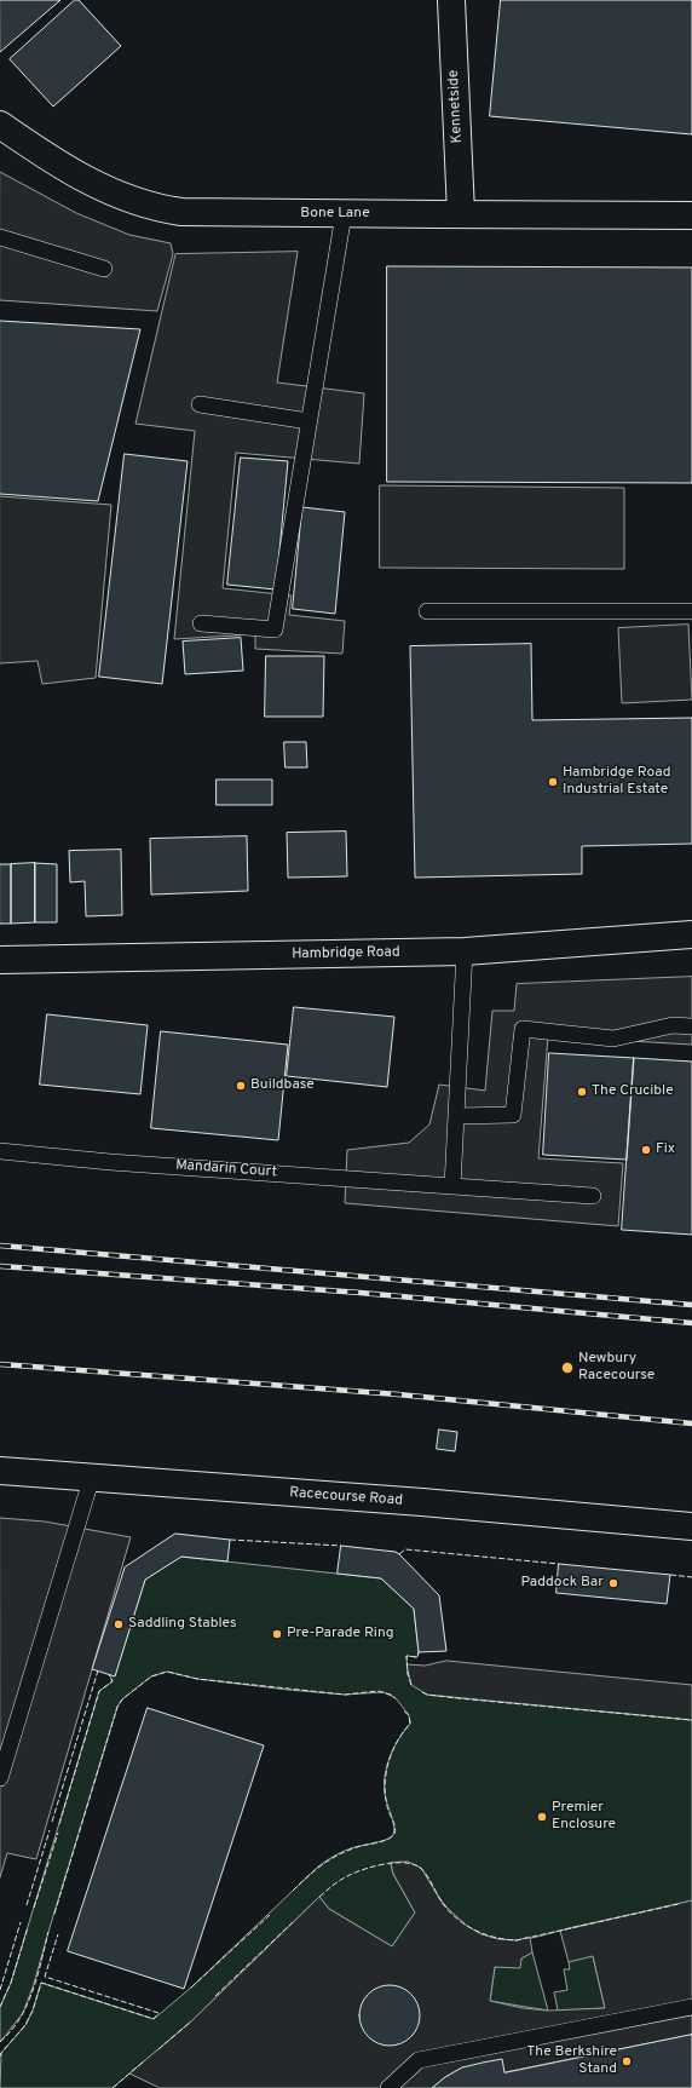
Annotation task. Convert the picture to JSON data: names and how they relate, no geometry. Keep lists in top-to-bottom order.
{
  "streets": {
    "street": [
      "Kennetside",
      "Bone Lane",
      "Hambridge Road",
      "Racecourse Road"
    ],
    "lane": ["Mandarin Court"]
  },
  "crossings": [
    ["Kennetside", "Bone Lane"]
  ],
  "places": [
    "Hambridge Road Industrial Estate",
    "Buildbase",
    "The Crucible",
    "Fix",
    "Newbury Racecourse",
    "Paddock Bar",
    "Saddling Stables",
    "Pre-Parade Ring",
    "Premier Enclosure",
    "The Berkshire Stand"
  ]
}
